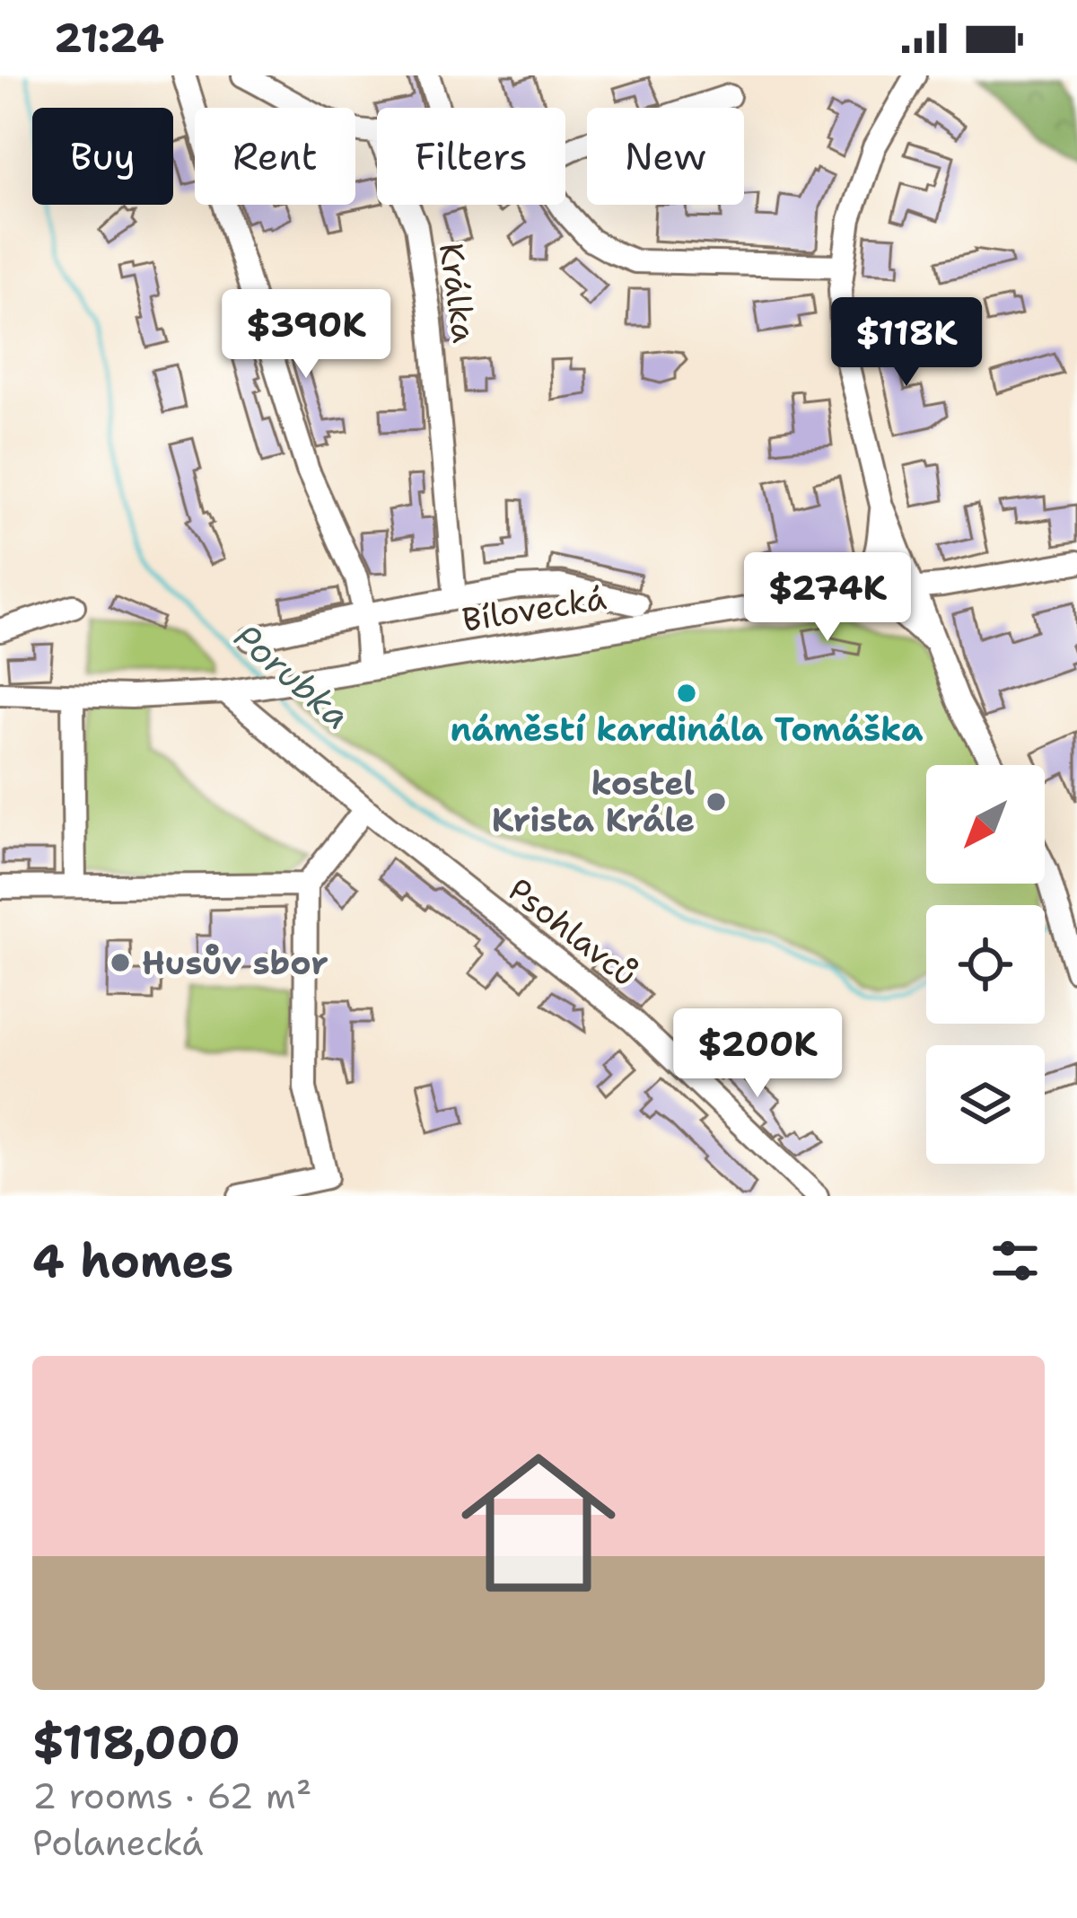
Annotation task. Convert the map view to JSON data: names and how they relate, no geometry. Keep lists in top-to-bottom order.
{
  "streets": {
    "street": ["Králka", "Bílovecká", "Psohlavců"]
  },
  "crossings": [
    ["Bílovecká", "Psohlavců"]
  ],
  "water": ["Porubka"],
  "places": ["náměstí kardinála Tomáška", "kostel Krista Krále", "Husův sbor"],
  "north": "bottom left",
  "page": {
    "status": "21:24",
    "chip": [
      "Buy",
      "Rent",
      "Filters",
      "New"
    ],
    "price": [
      "$390K",
      "$118K",
      "$274K",
      "$200K"
    ],
    "heading": "4 homes",
    "list": [
      {
        "name": "$118,000",
        "note": "2 rooms · 62 m² · Polanecká"
      }
    ]
  }
}
